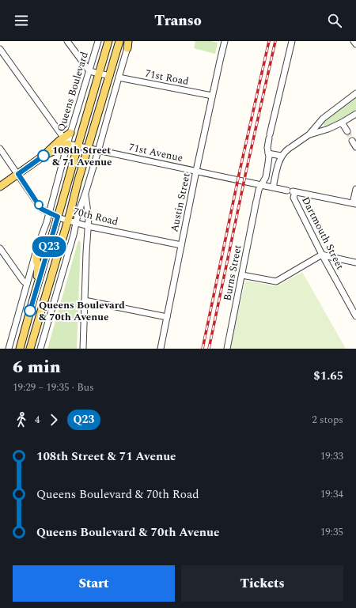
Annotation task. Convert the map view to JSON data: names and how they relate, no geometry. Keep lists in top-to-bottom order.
{
  "streets": {
    "main road": ["Queens Boulevard"],
    "street": [
      "71st Road",
      "71st Avenue",
      "Austin Street",
      "70th Road",
      "Dartmouth Street",
      "Burns Street"
    ]
  },
  "crossings": [
    ["71st Road", "Austin Street"],
    ["Queens Boulevard", "71st Avenue"],
    ["Queens Boulevard", "70th Road"],
    ["71st Avenue", "Austin Street"],
    ["71st Avenue", "Dartmouth Street"],
    ["71st Avenue", "Burns Street"],
    ["Austin Street", "70th Road"]
  ],
  "places": ["108th Street & 71 Avenue", "Queens Boulevard & 70th Avenue"],
  "lines": ["bus line Q23"],
  "page": {
    "header": "Transo",
    "on_map": "Q23",
    "heading": ["6 min", "19:29 – 19:35 · Bus", "$1.65"],
    "legs": ["4", "Q23", "2 stops"],
    "list": [
      {
        "name": "108th Street & 71 Avenue",
        "value": "19:33"
      },
      {
        "name": "Queens Boulevard & 70th Road",
        "value": "19:34"
      },
      {
        "name": "Queens Boulevard & 70th Avenue",
        "value": "19:35"
      }
    ],
    "buttons": ["Start", "Tickets"]
  }
}
